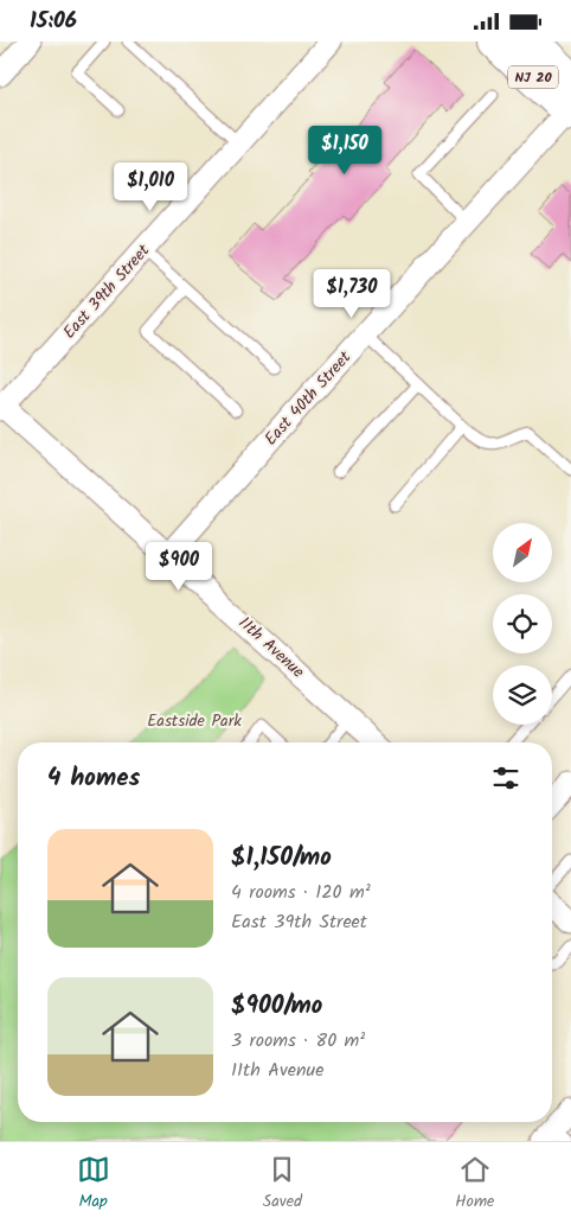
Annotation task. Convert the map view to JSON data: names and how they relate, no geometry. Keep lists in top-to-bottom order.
{
  "streets": {
    "main road": ["NJ 20"],
    "street": ["East 39th Street", "East 40th Street", "11th Avenue"]
  },
  "crossings": [
    ["NJ 20", "East 40th Street"],
    ["East 39th Street", "11th Avenue"],
    ["East 40th Street", "11th Avenue"]
  ],
  "parks": ["Eastside Park"],
  "north": "top right",
  "page": {
    "status": "15:06",
    "price": [
      "$1,150",
      "$1,010",
      "$1,730",
      "$900"
    ],
    "heading": "4 homes",
    "list": [
      {
        "name": "$1,150/mo",
        "note": "4 rooms · 120 m² · East 39th Street"
      },
      {
        "name": "$900/mo",
        "note": "3 rooms · 80 m² · 11th Avenue"
      }
    ],
    "tabs": ["Map", "Saved", "Home"]
  }
}
